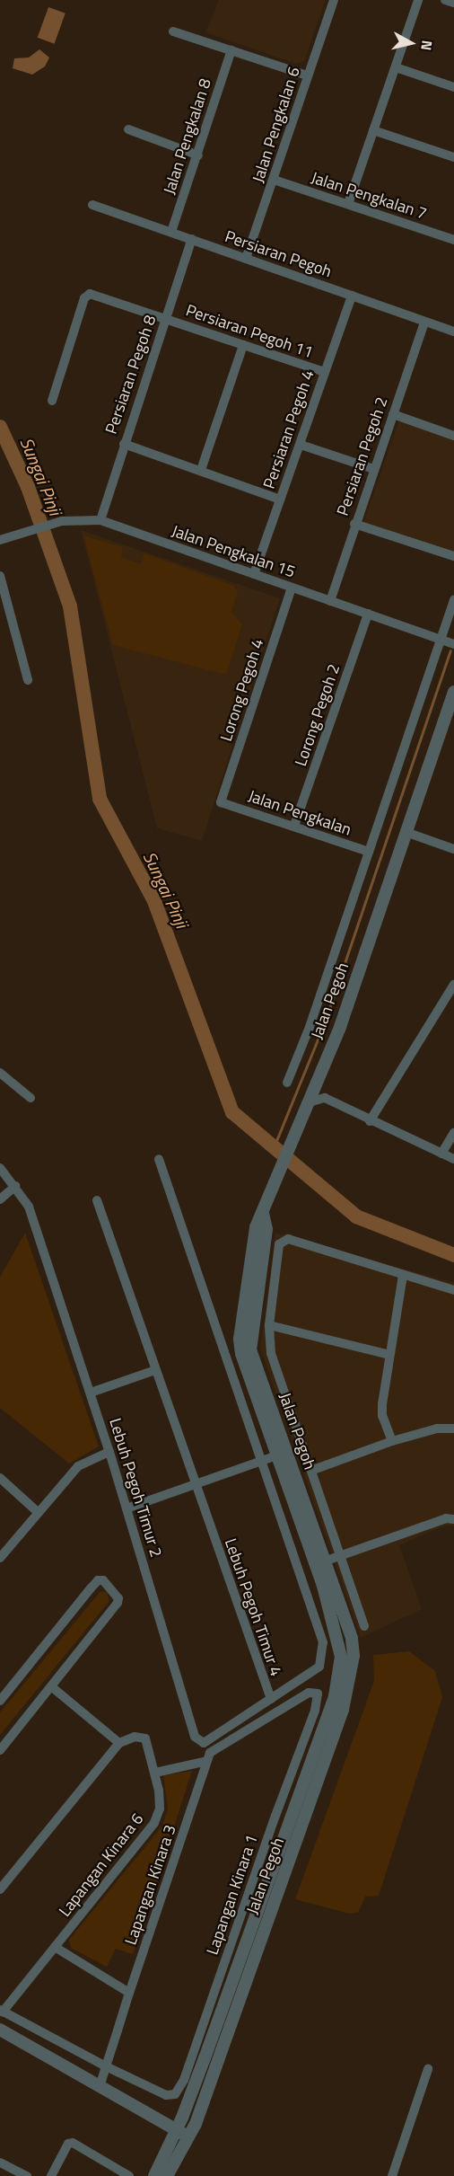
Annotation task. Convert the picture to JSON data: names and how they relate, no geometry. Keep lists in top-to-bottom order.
{
  "streets": {
    "street": [
      "Jalan Pengkalan 6",
      "Jalan Pengkalan 8",
      "Jalan Pengkalan 7",
      "Persiaran Pegoh",
      "Persiaran Pegoh 11",
      "Persiaran Pegoh 8",
      "Persiaran Pegoh 4",
      "Persiaran Pegoh 2",
      "Jalan Pengkalan 15",
      "Lorong Pegoh 4",
      "Lorong Pegoh 2",
      "Jalan Pengkalan",
      "Jalan Pegoh",
      "Lebuh Pegoh Timur 2",
      "Lebuh Pegoh Timur 4",
      "Lapangan Kinara 6",
      "Lapangan Kinara 3",
      "Lapangan Kinara 1"
    ]
  },
  "crossings": [
    ["Jalan Pengkalan 6", "Jalan Pengkalan 7"],
    ["Jalan Pengkalan 6", "Persiaran Pegoh"],
    ["Jalan Pengkalan 8", "Persiaran Pegoh"],
    ["Persiaran Pegoh", "Persiaran Pegoh 8"],
    ["Persiaran Pegoh", "Persiaran Pegoh 4"],
    ["Persiaran Pegoh", "Persiaran Pegoh 2"],
    ["Persiaran Pegoh 11", "Persiaran Pegoh 8"],
    ["Persiaran Pegoh 11", "Persiaran Pegoh 4"],
    ["Persiaran Pegoh 8", "Jalan Pengkalan 15"],
    ["Persiaran Pegoh 4", "Jalan Pengkalan 15"],
    ["Persiaran Pegoh 2", "Jalan Pengkalan 15"],
    ["Jalan Pengkalan 15", "Lorong Pegoh 4"],
    ["Jalan Pengkalan 15", "Lorong Pegoh 2"],
    ["Jalan Pengkalan 15", "Jalan Pegoh"],
    ["Lorong Pegoh 4", "Jalan Pengkalan"],
    ["Lorong Pegoh 2", "Jalan Pengkalan"],
    ["Jalan Pengkalan", "Jalan Pegoh"],
    ["Lebuh Pegoh Timur 2", "Lebuh Pegoh Timur 4"],
    ["Lapangan Kinara 3", "Lapangan Kinara 1"]
  ],
  "water": ["Sungai Pinji"],
  "north": "right"
}
